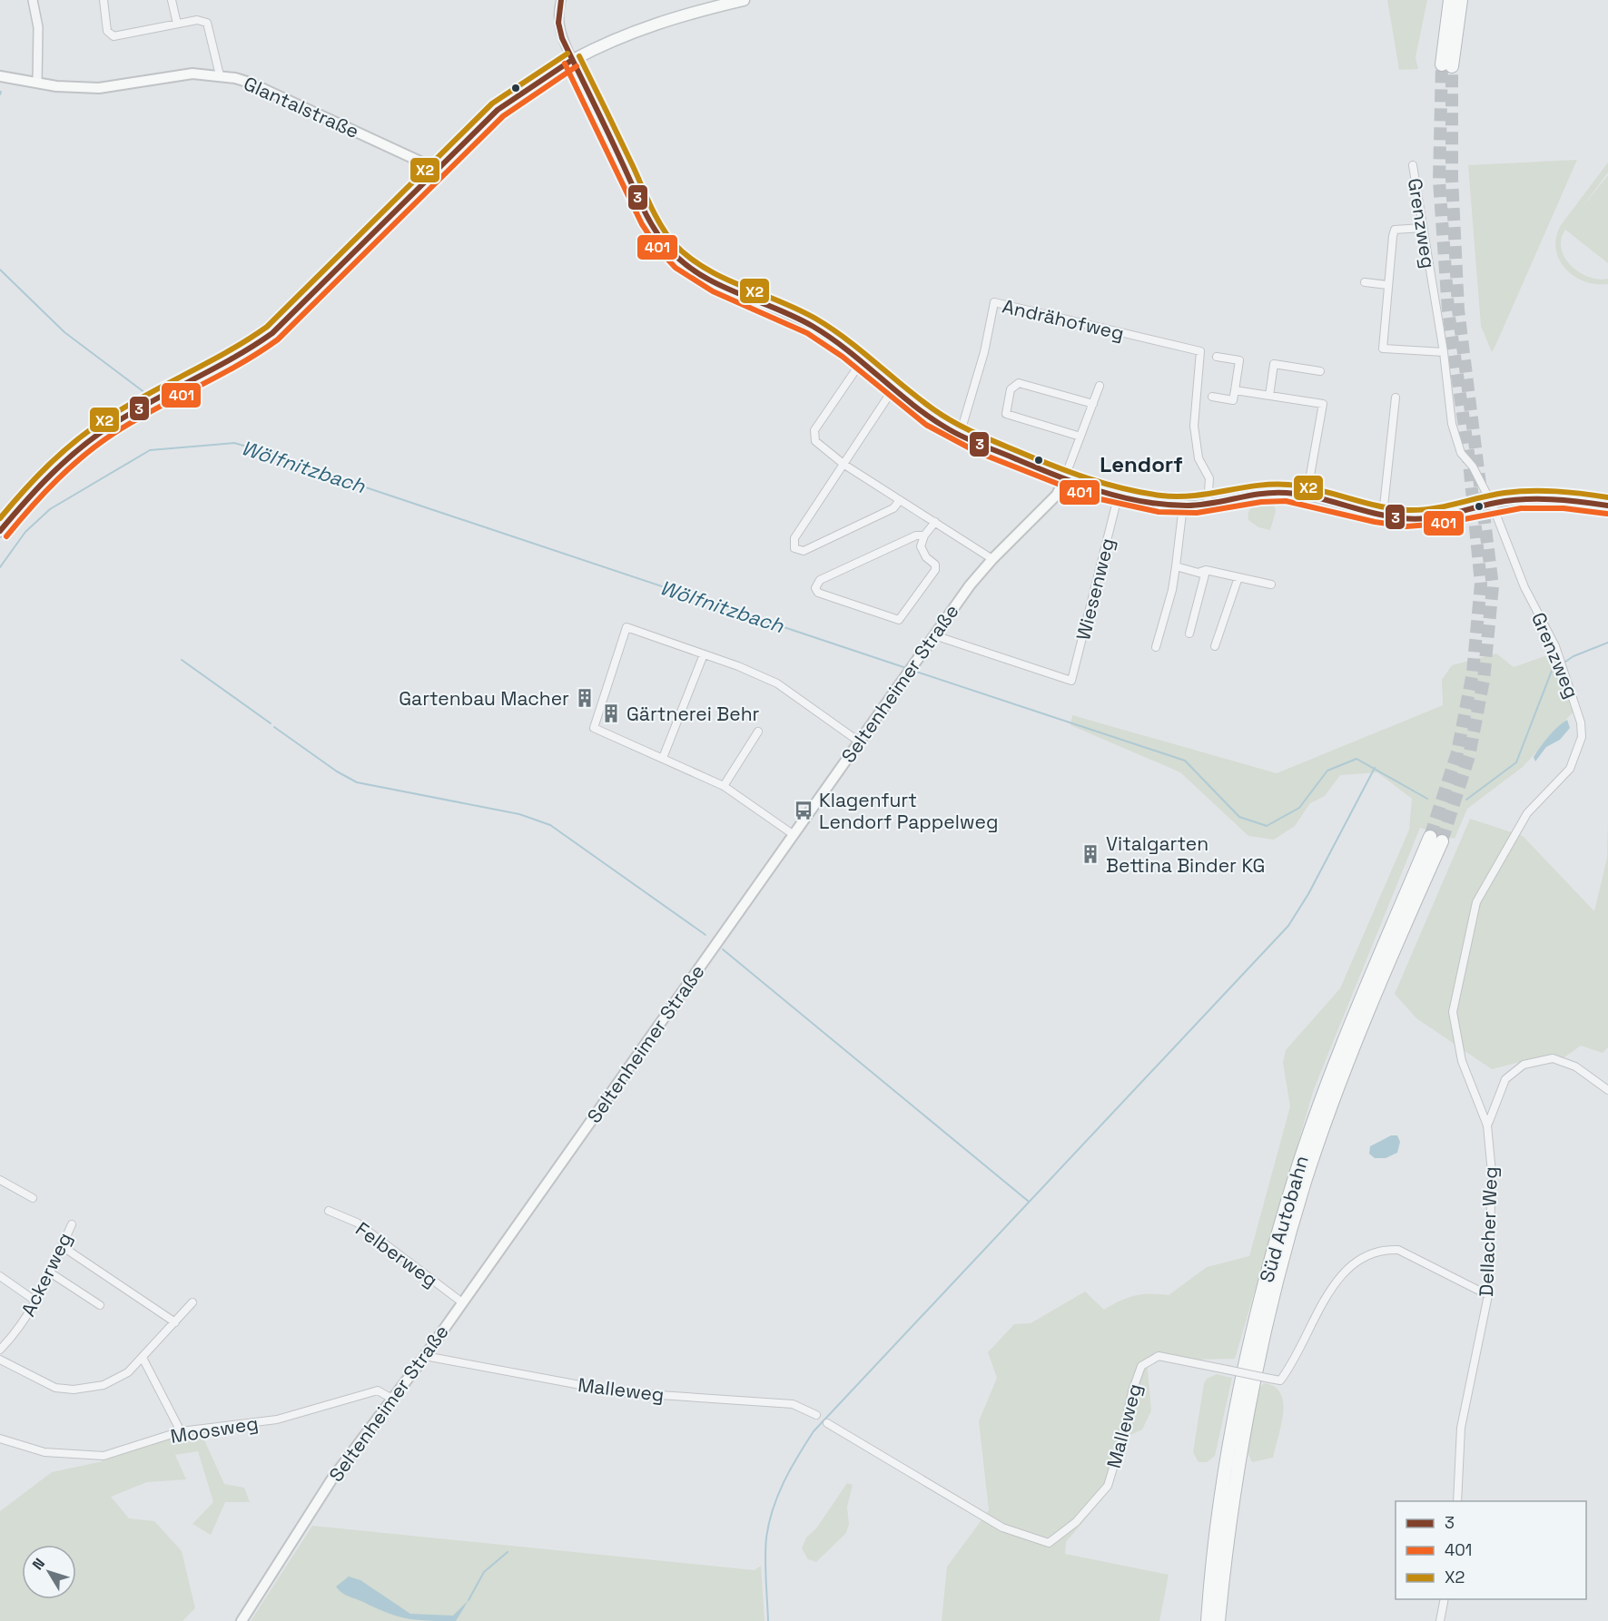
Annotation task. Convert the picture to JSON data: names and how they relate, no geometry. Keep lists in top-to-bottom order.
{
  "streets": {
    "highway": ["Süd Autobahn"],
    "main road": ["Glantalstraße", "Seltenheimer Straße"],
    "street": [
      "Grenzweg",
      "Andrähofweg",
      "Wiesenweg",
      "Dellacher Weg",
      "Felberweg",
      "Ackerweg",
      "Malleweg",
      "Moosweg"
    ]
  },
  "crossings": [
    ["Grenzweg", "Dellacher Weg"],
    ["Wiesenweg", "Seltenheimer Straße"],
    ["Seltenheimer Straße", "Felberweg"],
    ["Seltenheimer Straße", "Malleweg"],
    ["Seltenheimer Straße", "Moosweg"],
    ["Dellacher Weg", "Malleweg"]
  ],
  "districts": ["Lendorf"],
  "water": ["Wölfnitzbach"],
  "places": {
    "building": ["Gartenbau Macher", "Gärtnerei Behr", "Vitalgarten Bettina Binder KG"],
    "bus stop": ["Klagenfurt Lendorf Pappelweg"]
  },
  "lines": ["transit line 3", "transit line X2", "transit line 401"],
  "legend": ["3", "401", "X2"],
  "north": "top left"
}
